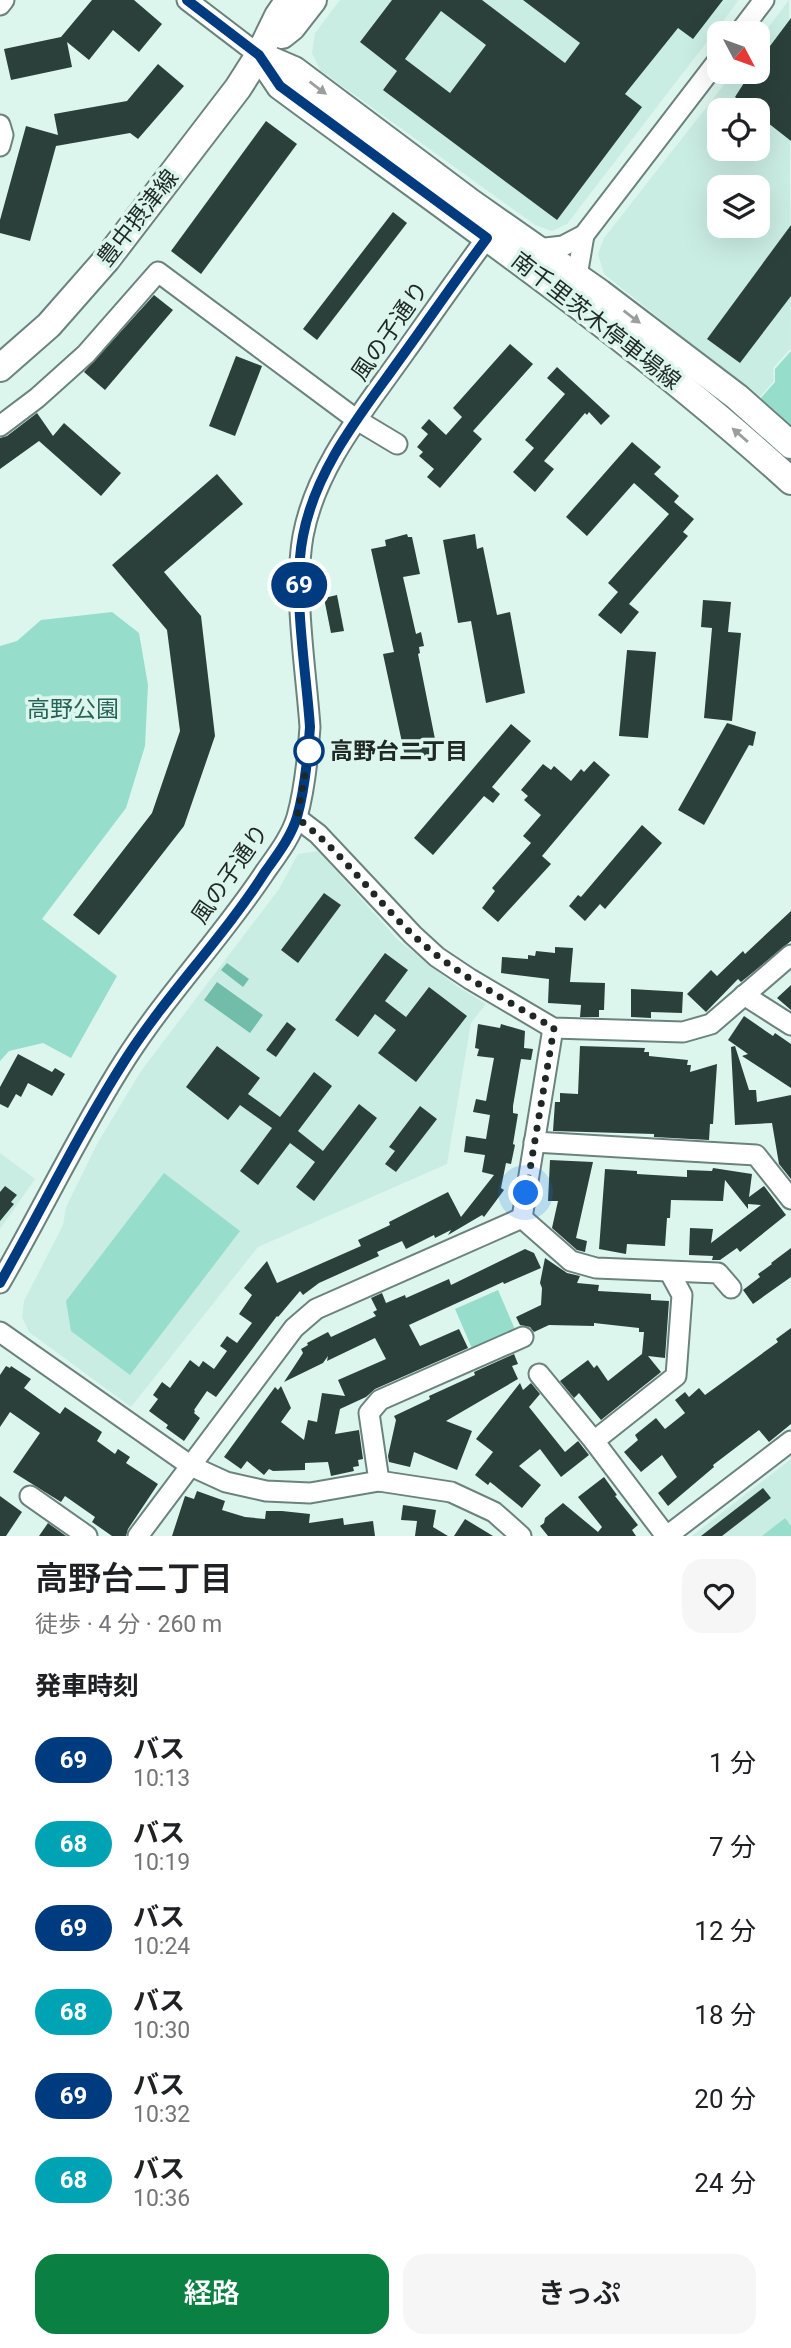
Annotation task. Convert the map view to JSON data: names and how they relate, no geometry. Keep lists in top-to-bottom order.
{
  "streets": {
    "main road": ["豊中摂津線", "南千里茨木停車場線"],
    "street": ["風の子通り"]
  },
  "crossings": [
    ["豊中摂津線", "南千里茨木停車場線"],
    ["南千里茨木停車場線", "風の子通り"]
  ],
  "parks": ["高野公園"],
  "places": ["高野台二丁目"],
  "lines": ["bus line 69"],
  "north": "bottom right",
  "page": {
    "on_map": "69",
    "heading": [
      ["高野台二丁目", "徒歩 · 4 分 · 260 m"],
      "発車時刻"
    ],
    "list": [
      {
        "mark": "69",
        "name": "バス",
        "note": "10:13",
        "value": "1 分"
      },
      {
        "mark": "68",
        "name": "バス",
        "note": "10:19",
        "value": "7 分"
      },
      {
        "mark": "69",
        "name": "バス",
        "note": "10:24",
        "value": "12 分"
      },
      {
        "mark": "68",
        "name": "バス",
        "note": "10:30",
        "value": "18 分"
      },
      {
        "mark": "69",
        "name": "バス",
        "note": "10:32",
        "value": "20 分"
      },
      {
        "mark": "68",
        "name": "バス",
        "note": "10:36",
        "value": "24 分"
      }
    ],
    "buttons": ["経路", "きっぷ"]
  }
}
